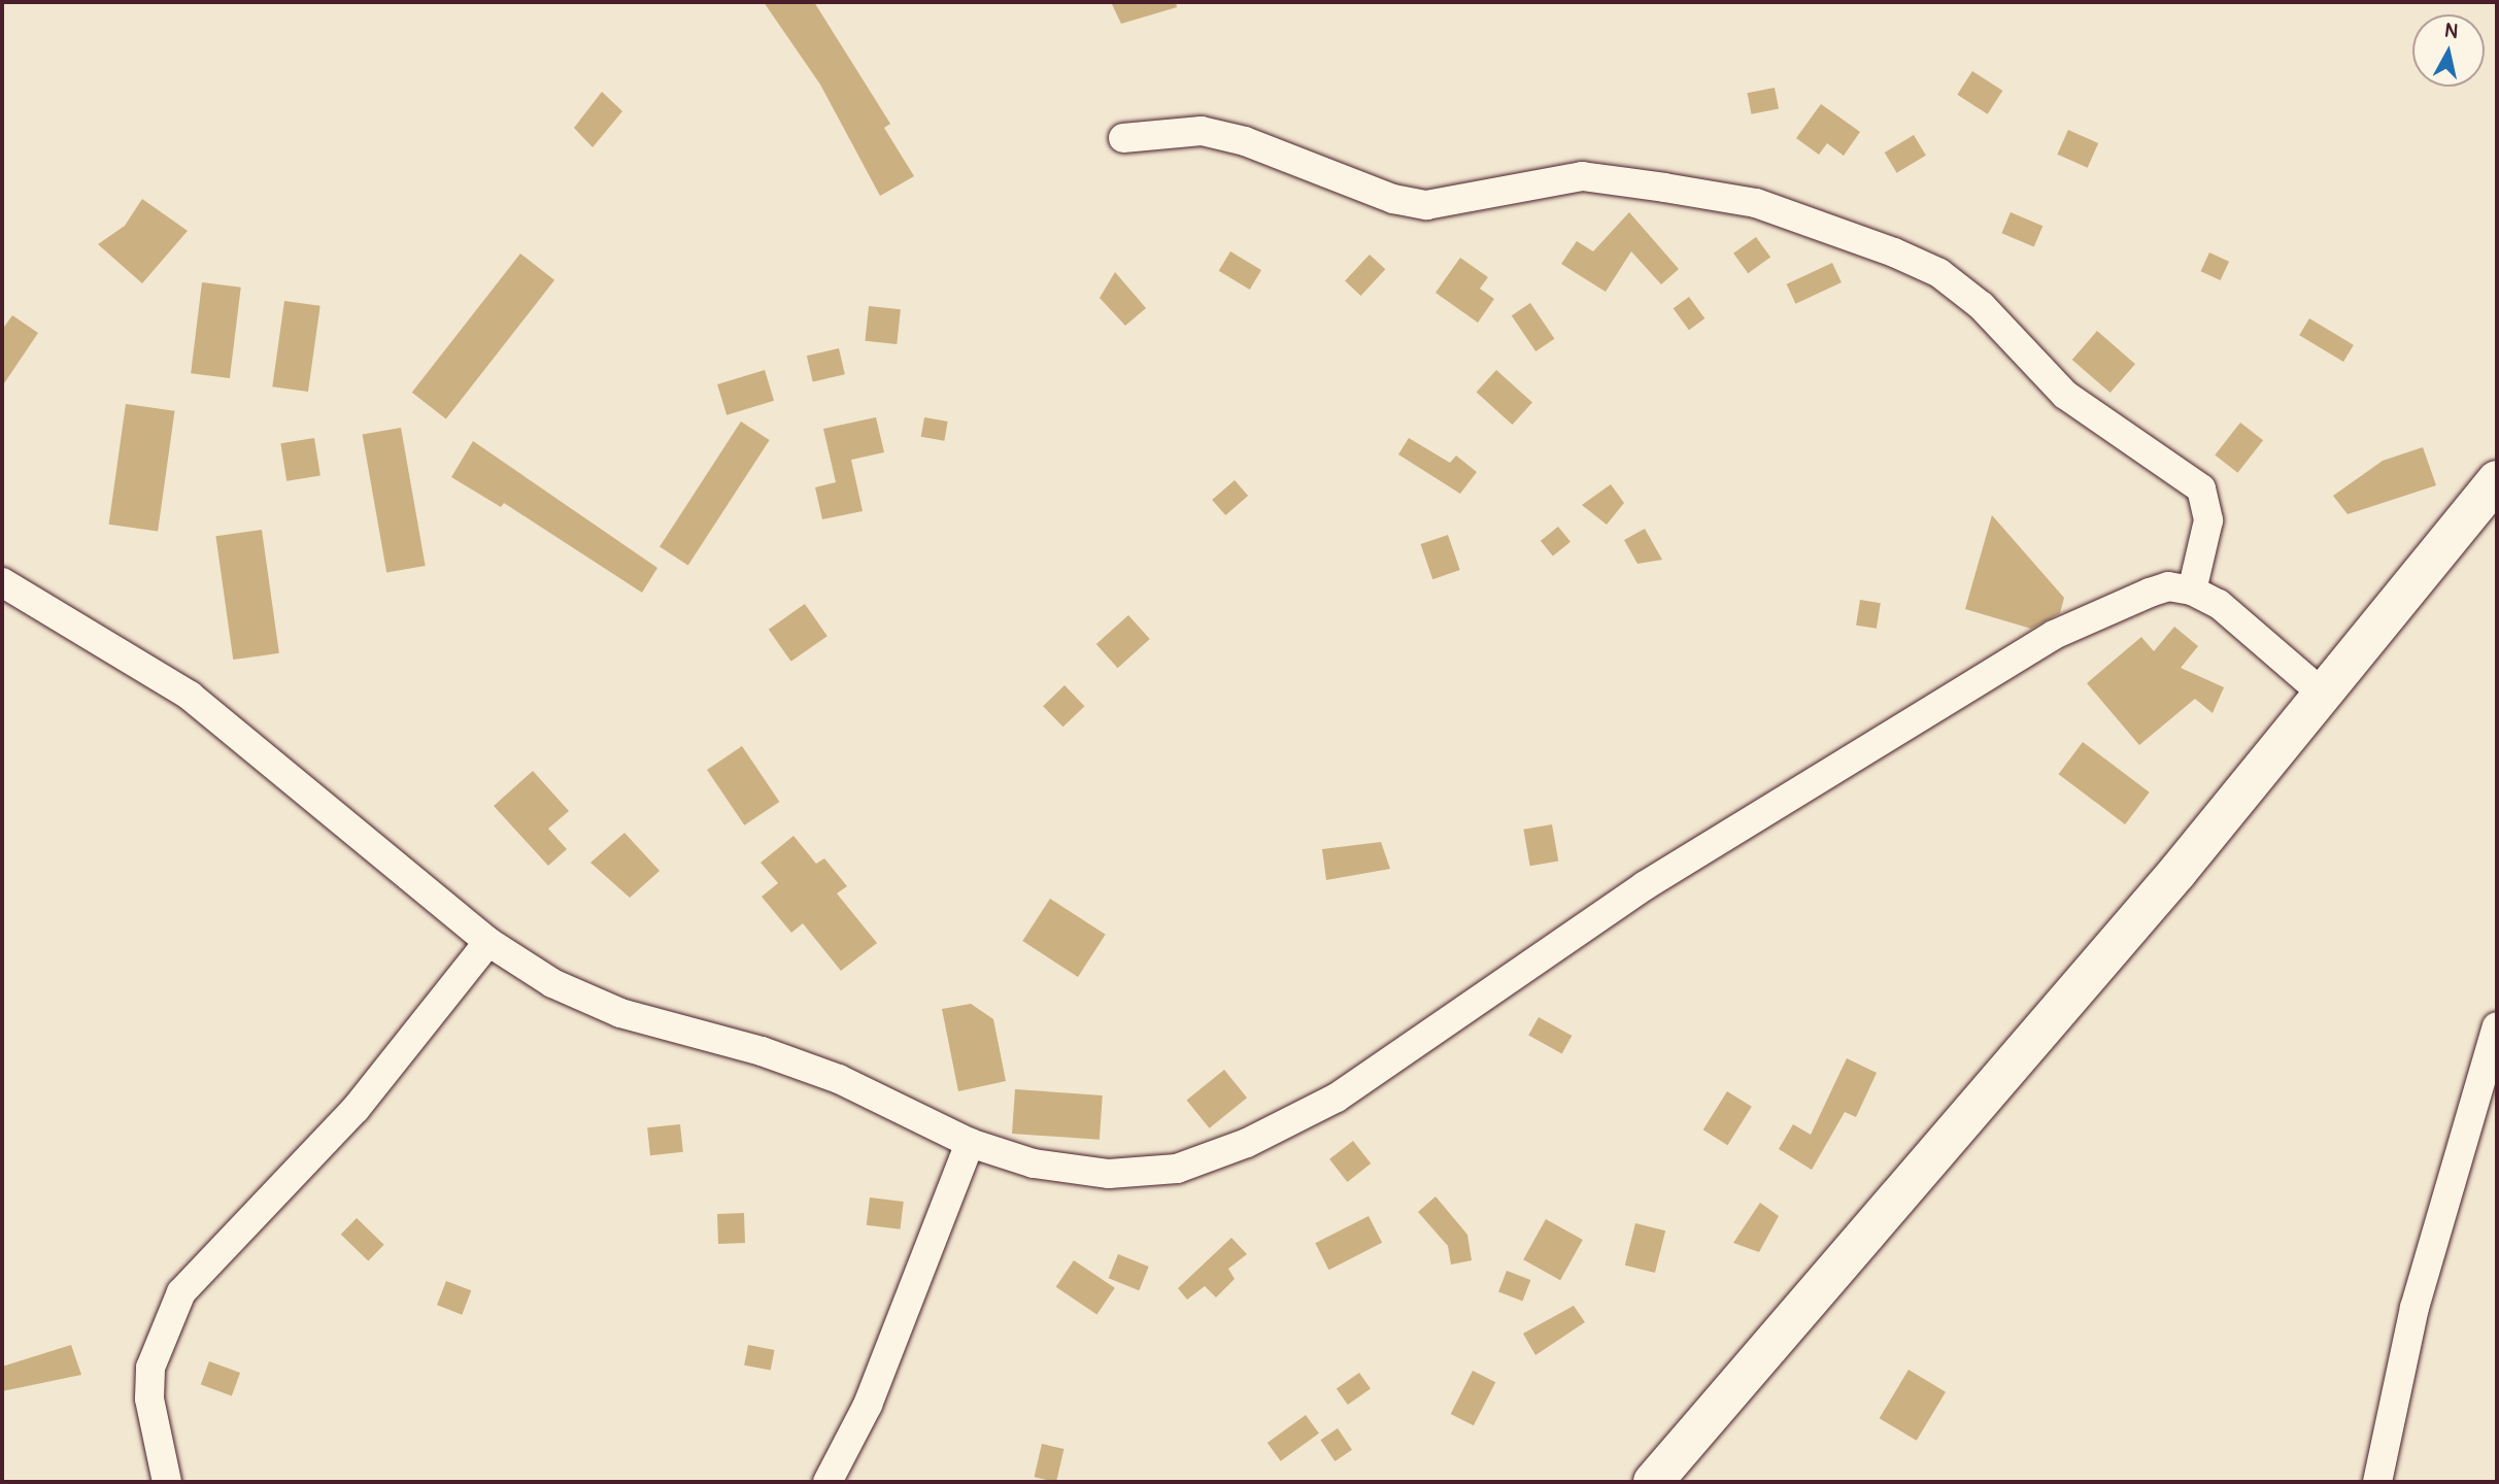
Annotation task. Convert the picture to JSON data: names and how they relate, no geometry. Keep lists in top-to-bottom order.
{
  "north": "top"
}
